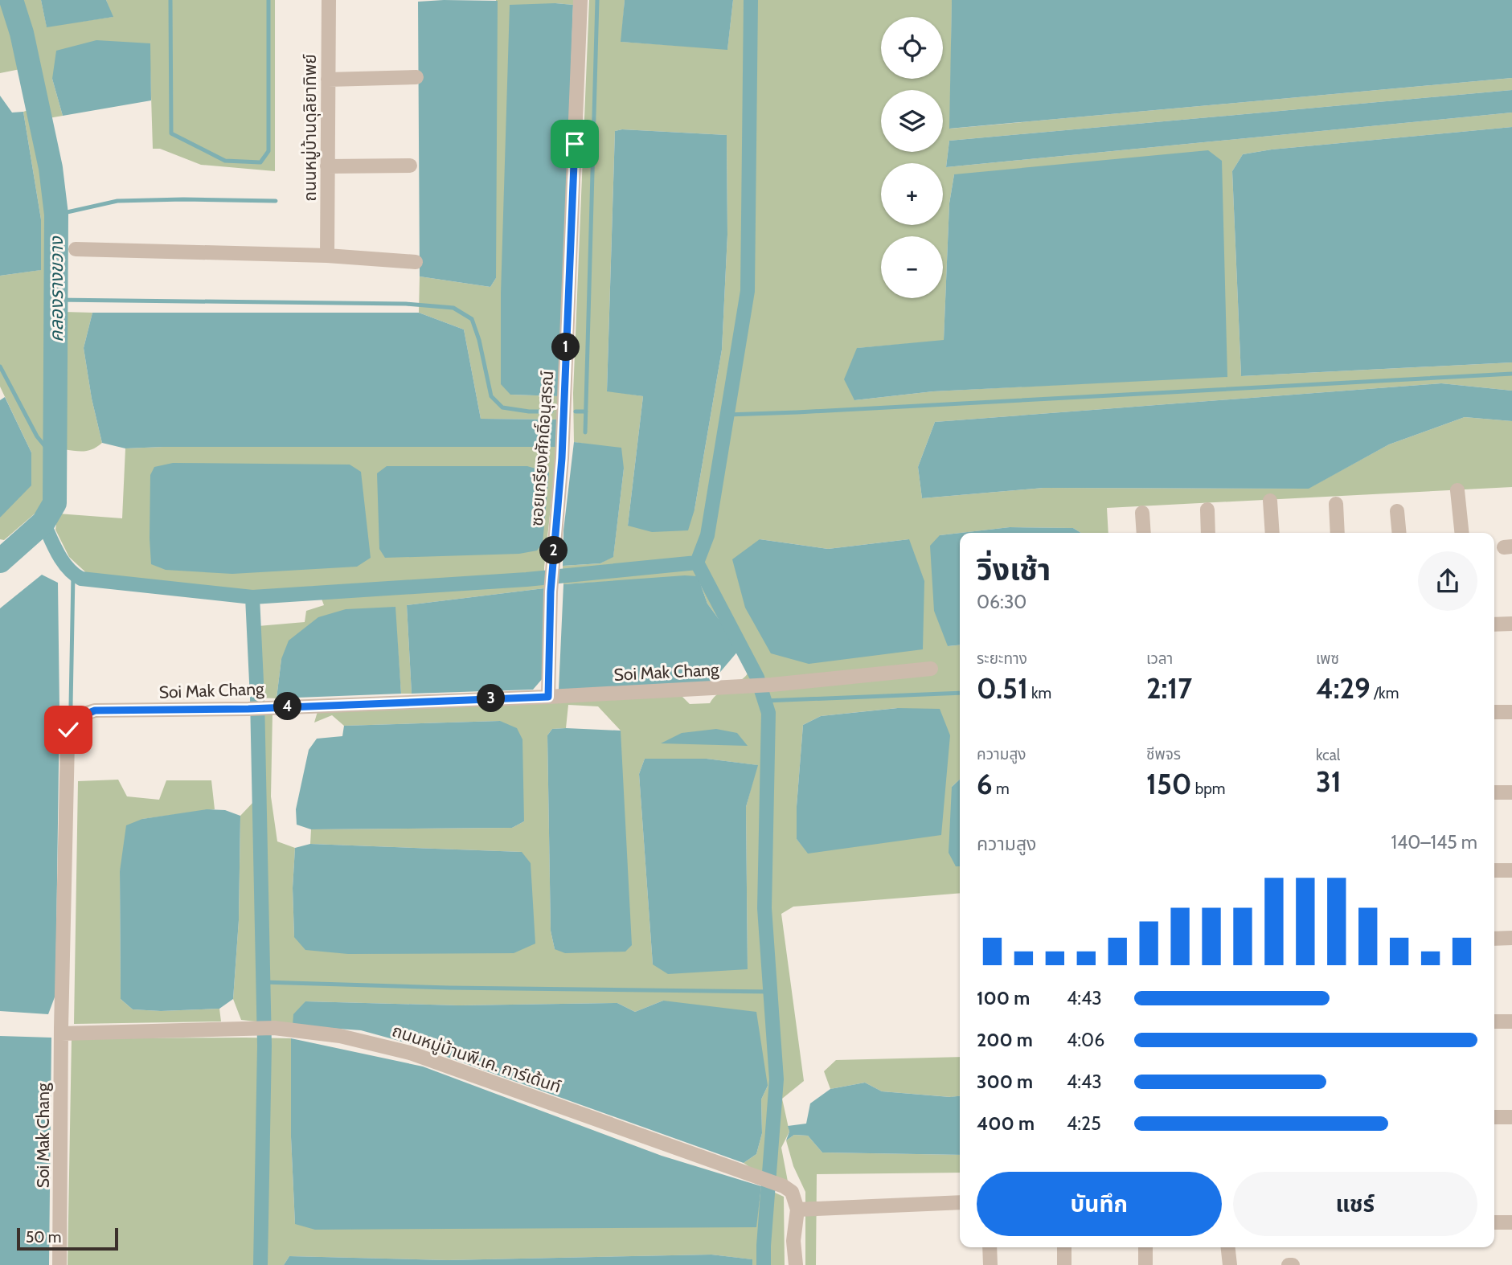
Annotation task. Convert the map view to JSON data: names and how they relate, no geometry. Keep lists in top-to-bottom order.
{
  "streets": {
    "street": [
      "ถนนหมู่บ้านดุลิยาทิพย์",
      "ซอยเกรียงศักดิ์อนุสรณ์",
      "Soi Mak Chang",
      "ถนนหมู่บ้านพี.เค. การ์เด้นท์"
    ]
  },
  "crossings": [
    ["ซอยเกรียงศักดิ์อนุสรณ์", "Soi Mak Chang"],
    ["Soi Mak Chang", "ถนนหมู่บ้านพี.เค. การ์เด้นท์"]
  ],
  "water": ["คลองรางขวาง"],
  "scale_bar": "50 m",
  "page": {
    "map_buttons": ["+", "−"],
    "pins": [
      "1",
      "2",
      "3",
      "4"
    ],
    "heading": ["วิ่งเช้า", "06:30"],
    "stats": [
      ["ระยะทาง", "0.51 km"],
      ["เวลา", "2:17"],
      ["เพซ", "4:29 /km"],
      ["ความสูง", "6 m"],
      ["ชีพจร", "150 bpm"],
      ["kcal", "31"]
    ],
    "chart": ["ความสูง", "140–145 m"],
    "list": [
      {
        "name": "100 m",
        "note": "4:43"
      },
      {
        "name": "200 m",
        "note": "4:06"
      },
      {
        "name": "300 m",
        "note": "4:43"
      },
      {
        "name": "400 m",
        "note": "4:25"
      }
    ],
    "buttons": ["บันทึก", "แชร์"],
    "scale": "50 m"
  }
}
